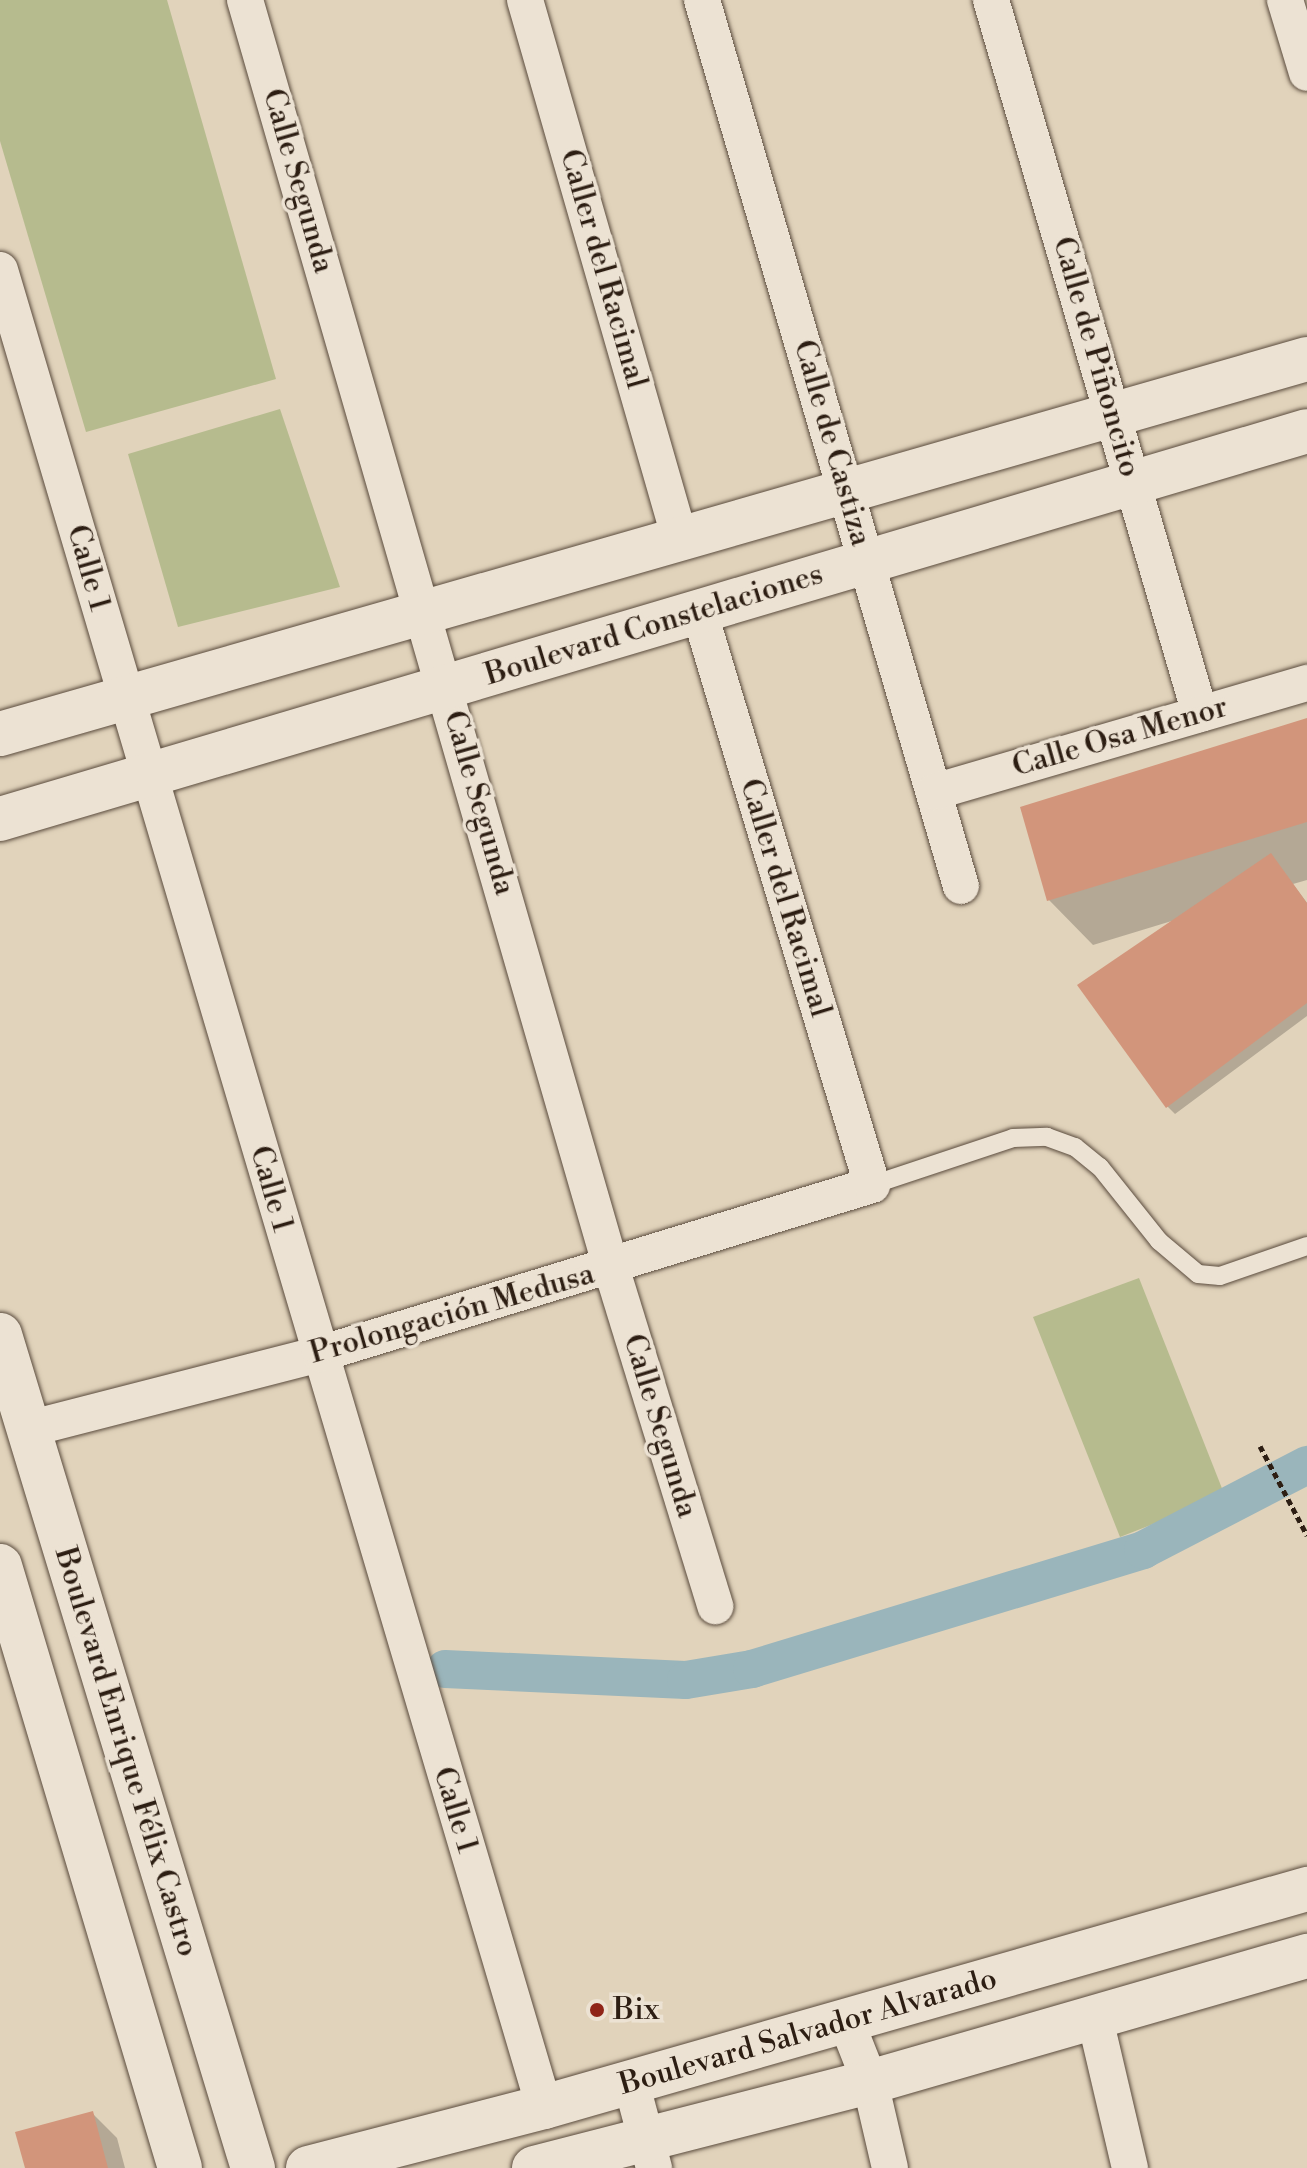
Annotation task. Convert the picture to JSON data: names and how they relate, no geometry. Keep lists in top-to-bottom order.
{
  "streets": {
    "street": [
      "Calle Segunda",
      "Caller del Racimal",
      "Calle de Piñoncito",
      "Calle de Castiza",
      "Calle 1",
      "Boulevard Constelaciones",
      "Calle Osa Menor",
      "Prolongación Medusa",
      "Boulevard Enrique Félix Castro",
      "Boulevard Salvador Alvarado"
    ]
  },
  "crossings": [
    ["Calle Segunda", "Boulevard Constelaciones"],
    ["Calle Segunda", "Prolongación Medusa"],
    ["Caller del Racimal", "Boulevard Constelaciones"],
    ["Caller del Racimal", "Prolongación Medusa"],
    ["Calle de Piñoncito", "Boulevard Constelaciones"],
    ["Calle de Piñoncito", "Calle Osa Menor"],
    ["Calle de Castiza", "Boulevard Constelaciones"],
    ["Calle de Castiza", "Calle Osa Menor"],
    ["Calle 1", "Boulevard Constelaciones"],
    ["Calle 1", "Prolongación Medusa"],
    ["Calle 1", "Boulevard Salvador Alvarado"],
    ["Prolongación Medusa", "Boulevard Enrique Félix Castro"]
  ],
  "places": ["Bix"]
}
